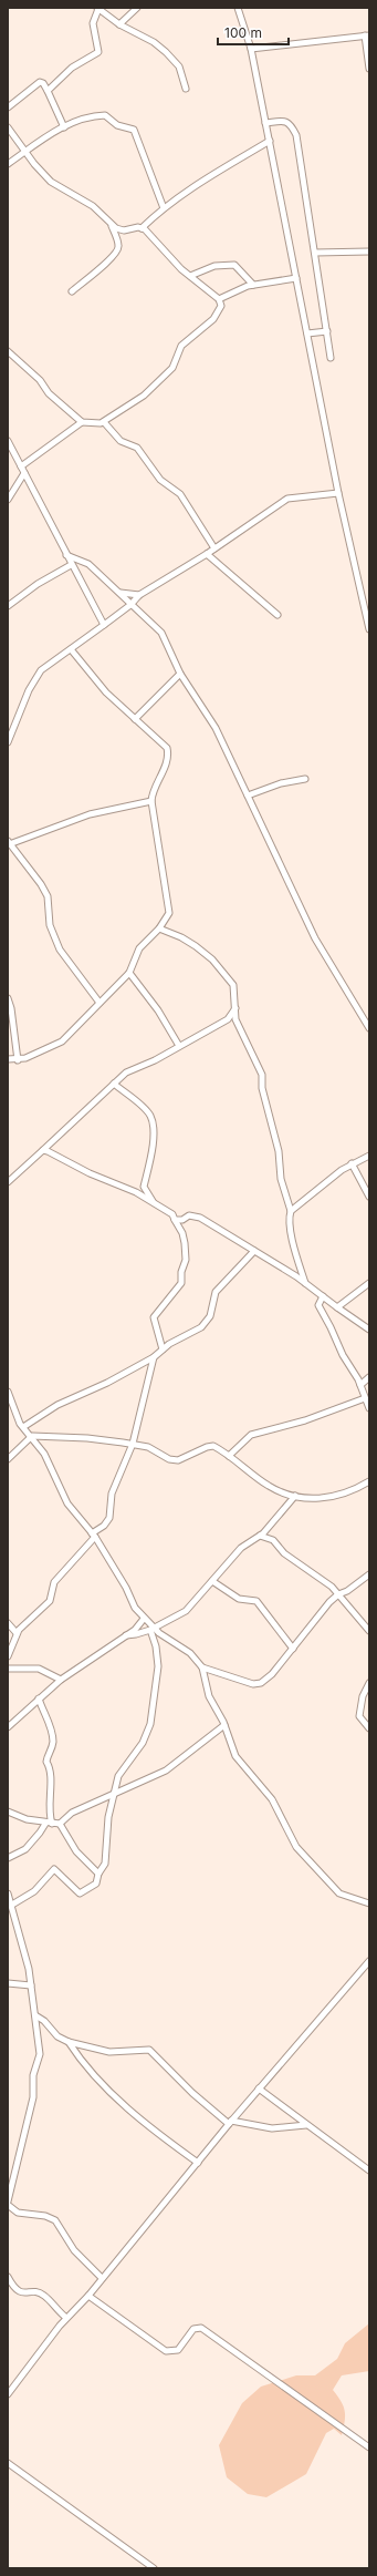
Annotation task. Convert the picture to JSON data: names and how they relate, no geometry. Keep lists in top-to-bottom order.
{
  "scale_bar": "100 m"
}
